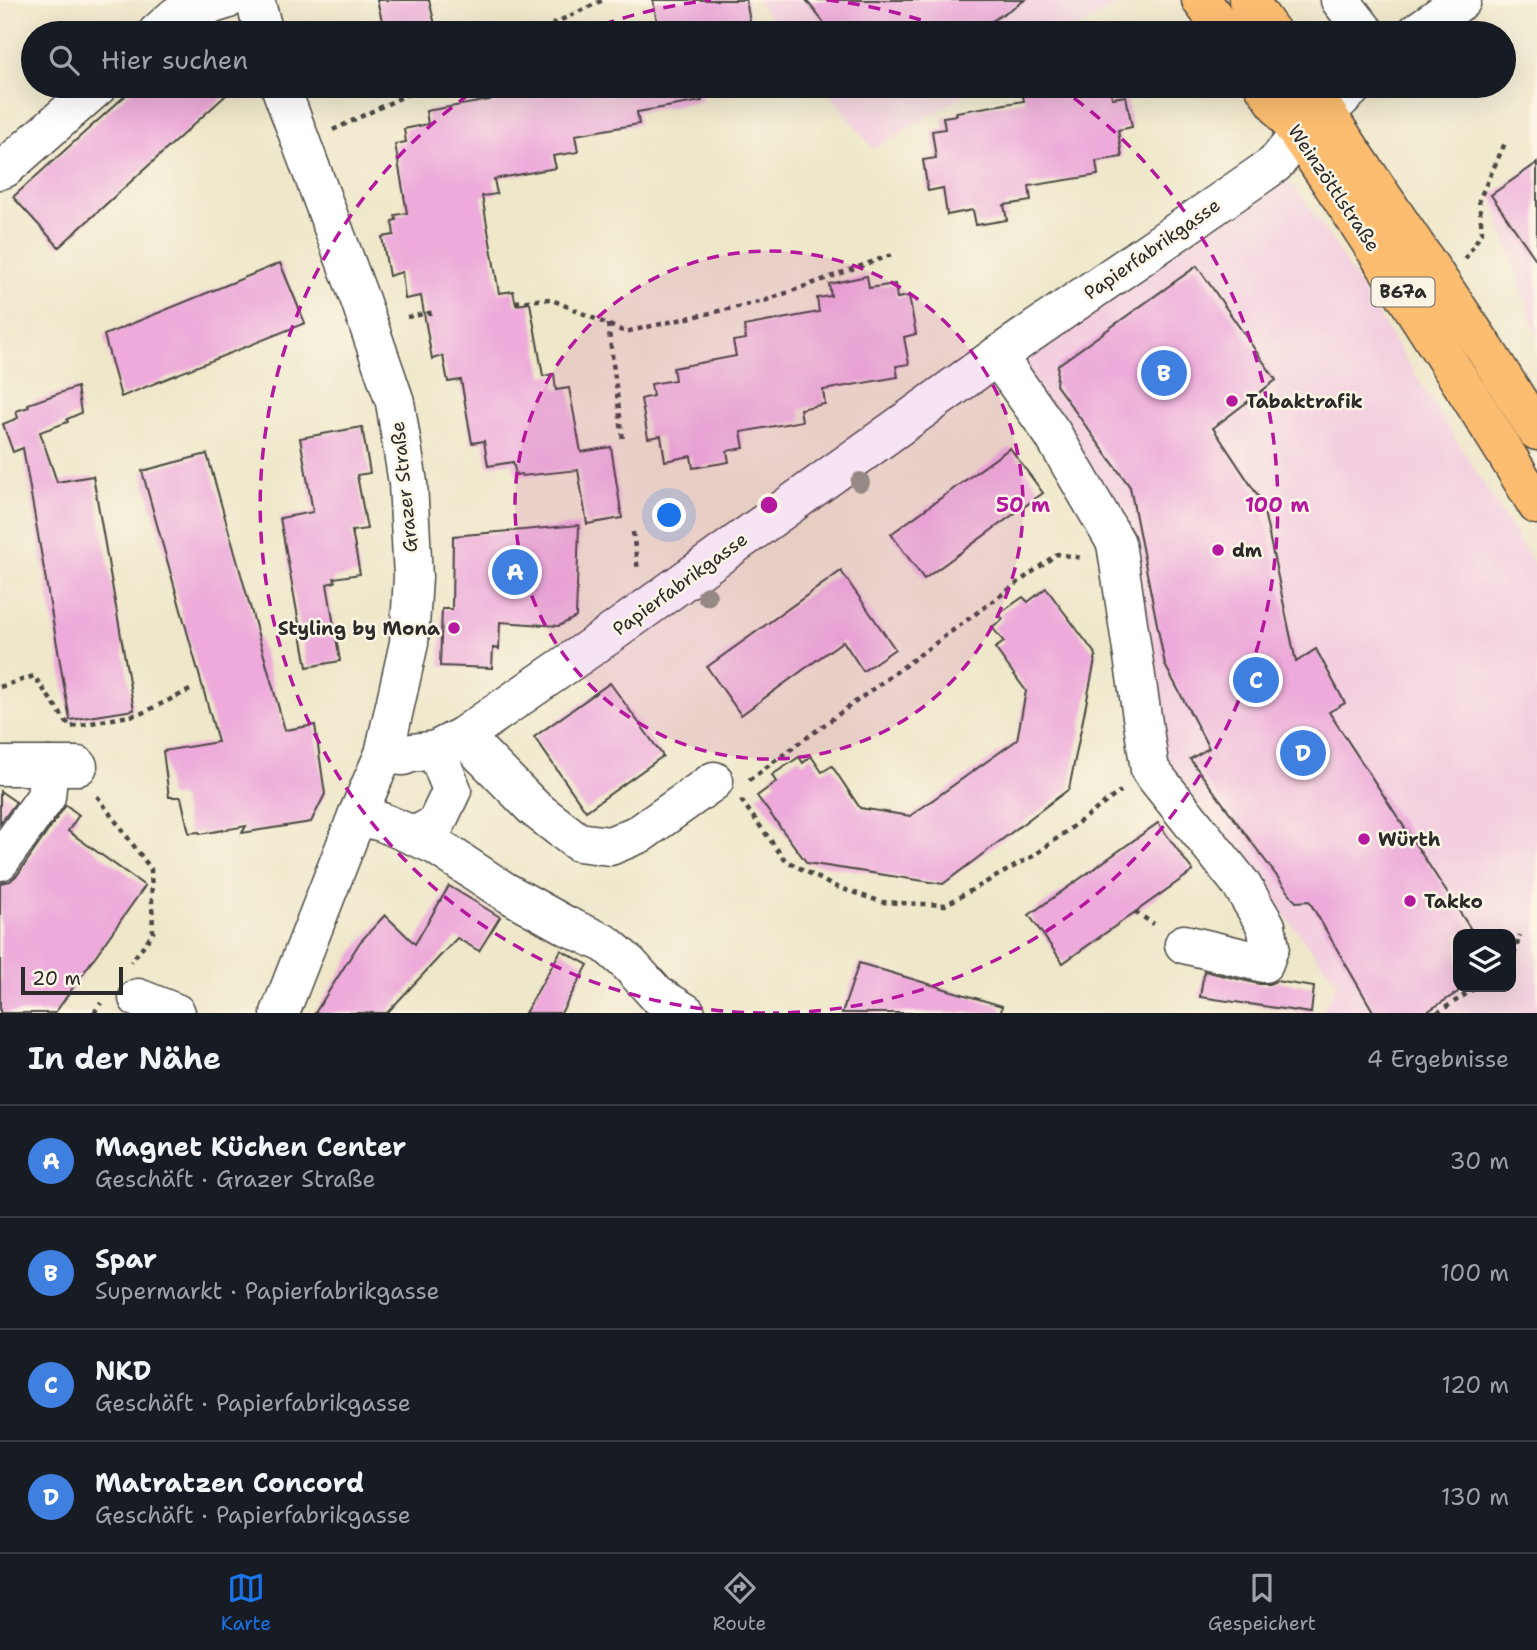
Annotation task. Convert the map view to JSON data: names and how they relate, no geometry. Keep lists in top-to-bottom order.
{
  "streets": {
    "main road": ["Weinzöttlstraße", "B67a"],
    "street": ["Papierfabrikgasse", "Grazer Straße"]
  },
  "crossings": [
    ["Weinzöttlstraße", "Papierfabrikgasse"],
    ["Papierfabrikgasse", "Grazer Straße"]
  ],
  "places": [
    "Tabaktrafik",
    "dm",
    "Styling by Mona",
    "Würth",
    "Takko"
  ],
  "scale_bar": "20 m",
  "page": {
    "search": "Hier suchen",
    "pins": [
      "B",
      "A",
      "C",
      "D"
    ],
    "scale": "20 m",
    "heading": ["In der Nähe", "4 Ergebnisse"],
    "list": [
      {
        "mark": "A",
        "name": "Magnet Küchen Center",
        "note": "Geschäft · Grazer Straße",
        "value": "30 m"
      },
      {
        "mark": "B",
        "name": "Spar",
        "note": "Supermarkt · Papierfabrikgasse",
        "value": "100 m"
      },
      {
        "mark": "C",
        "name": "NKD",
        "note": "Geschäft · Papierfabrikgasse",
        "value": "120 m"
      },
      {
        "mark": "D",
        "name": "Matratzen Concord",
        "note": "Geschäft · Papierfabrikgasse",
        "value": "130 m"
      }
    ],
    "nav": ["Karte", "Route", "Gespeichert"]
  },
  "rings": ["50 m", "100 m"]
}
